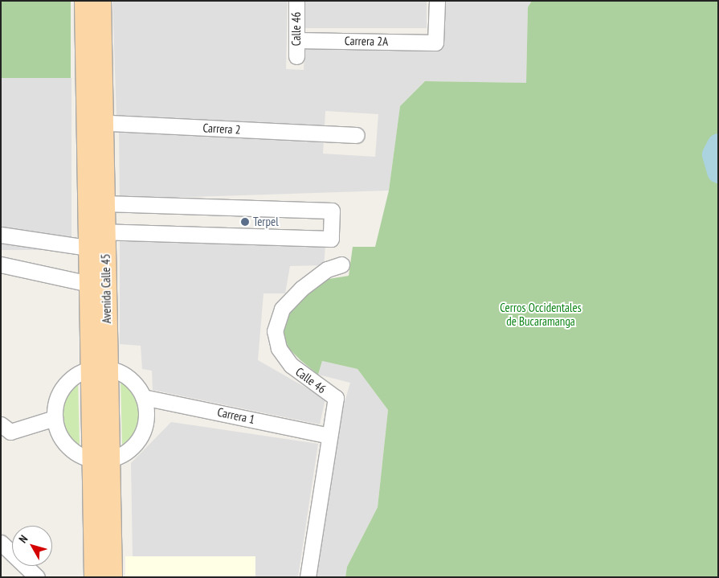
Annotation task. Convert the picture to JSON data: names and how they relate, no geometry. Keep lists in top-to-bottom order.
{
  "streets": {
    "main road": ["Avenida Calle 45"],
    "street": [
      "Calle 46",
      "Carrera 2A",
      "Carrera 2",
      "Carrera 1"
    ]
  },
  "crossings": [
    ["Calle 46", "Carrera 2A"],
    ["Calle 46", "Carrera 1"],
    ["Carrera 2", "Avenida Calle 45"]
  ],
  "parks": ["Cerros Occidentales de Bucaramanga"],
  "places": ["Terpel"],
  "north": "top left"
}
